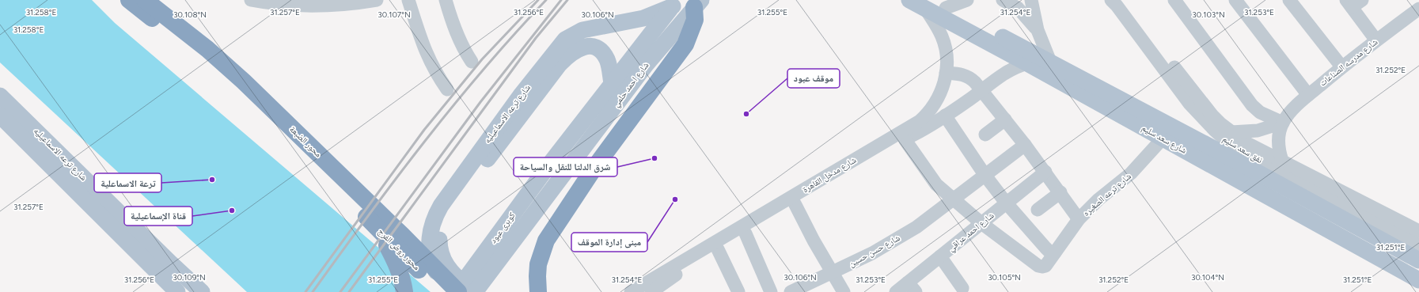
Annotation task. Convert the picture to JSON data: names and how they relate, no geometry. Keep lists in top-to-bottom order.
{
  "streets": {
    "highway": ["محور الضبعة", "محور روض الفرج"],
    "main road": [
      "شارع احمد حلمي",
      "شارع ترعه الاسماعيليه",
      "شارع سعد سليم",
      "كوبرى عبود"
    ],
    "street": [
      "شارع مدرسه الصناعات",
      "نفق سعد سليم",
      "شارع مدخل القاهرة",
      "شارع ترعه الصغيره",
      "شارع احمد عراقي",
      "شارع حسن حسين"
    ]
  },
  "crossings": [
    ["شارع احمد حلمي", "شارع ترعه الاسماعيليه"],
    ["شارع احمد حلمي", "كوبرى عبود"],
    ["شارع ترعه الاسماعيليه", "كوبرى عبود"],
    ["شارع سعد سليم", "شارع مدخل القاهرة"],
    ["شارع سعد سليم", "شارع ترعه الصغيره"],
    ["شارع ترعه الصغيره", "شارع احمد عراقي"]
  ],
  "places": [
    "موقف عبود",
    "شرق الدلتا للنقل والسياحة",
    "ترعة الاسماعلية",
    "مبنى إدارة الموقف",
    "قناة الإسماعيلية"
  ],
  "coordinates": [
    "31.253°E",
    "31.258°E",
    "31.257°E",
    "31.256°E",
    "31.255°E",
    "31.254°E",
    "30.108°N",
    "30.107°N",
    "30.106°N",
    "30.103°N",
    "31.252°E",
    "31.251°E",
    "30.109°N",
    "30.105°N",
    "30.104°N"
  ]
}
